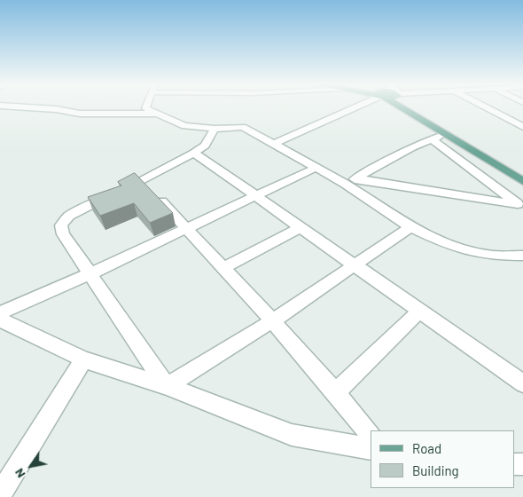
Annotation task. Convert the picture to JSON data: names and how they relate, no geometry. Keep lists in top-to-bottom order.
{
  "legend": ["Road", "Building"],
  "north": "bottom left"
}
